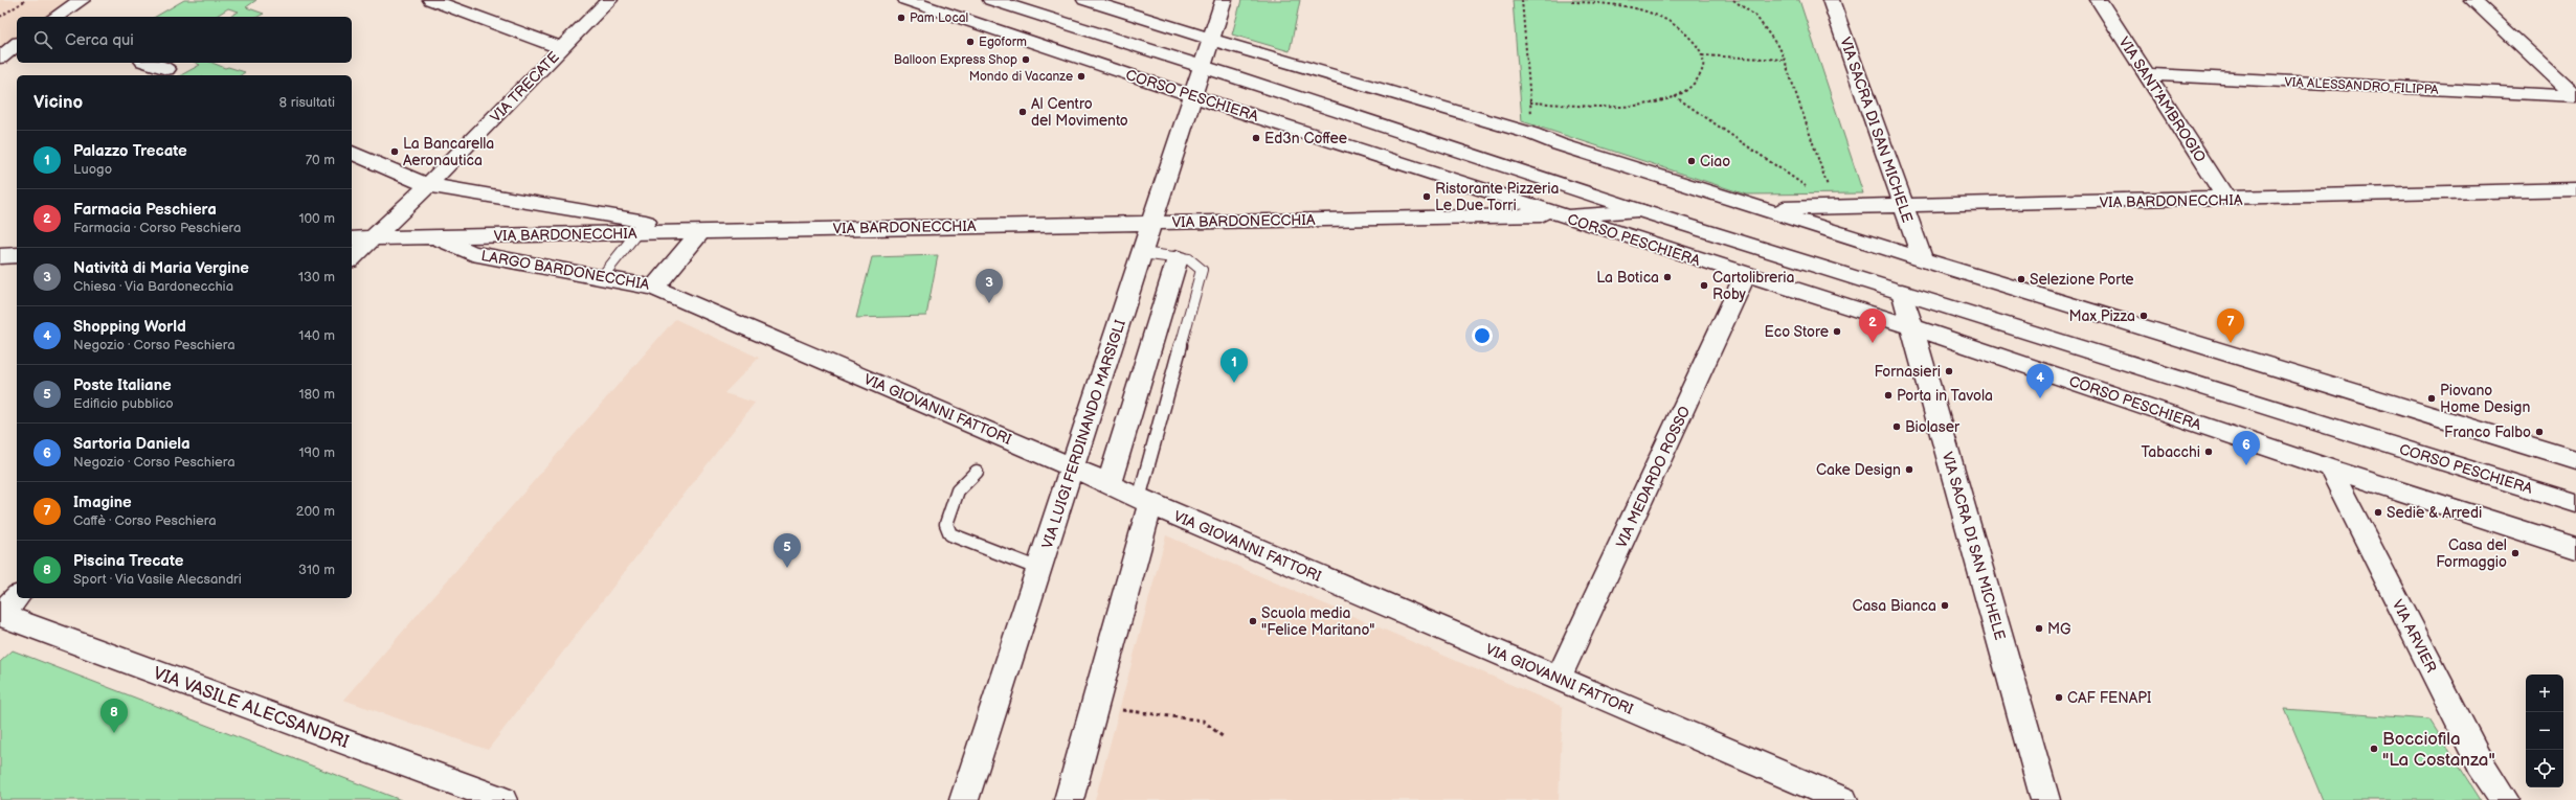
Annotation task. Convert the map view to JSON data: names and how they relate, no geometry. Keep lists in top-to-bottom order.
{
  "streets": {
    "street": [
      "VIA ALESSANDRO FILIPPA",
      "VIA TRECATE",
      "CORSO PESCHIERA",
      "VIA SANT'AMBROGIO",
      "VIA SACRA DI SAN MICHELE",
      "VIA BARDONECCHIA",
      "LARGO BARDONECCHIA",
      "VIA GIOVANNI FATTORI",
      "VIA LUIGI FERDINANDO MARSIGLI",
      "VIA MEDARDO ROSSO",
      "VIA ARVIER",
      "VIA VASILE ALECSANDRI"
    ]
  },
  "crossings": [
    ["VIA ALESSANDRO FILIPPA", "VIA SANT'AMBROGIO"],
    ["VIA TRECATE", "VIA BARDONECCHIA"],
    ["CORSO PESCHIERA", "VIA SACRA DI SAN MICHELE"],
    ["CORSO PESCHIERA", "VIA BARDONECCHIA"],
    ["CORSO PESCHIERA", "VIA LUIGI FERDINANDO MARSIGLI"],
    ["CORSO PESCHIERA", "VIA MEDARDO ROSSO"],
    ["CORSO PESCHIERA", "VIA ARVIER"],
    ["VIA SANT'AMBROGIO", "VIA BARDONECCHIA"],
    ["VIA SACRA DI SAN MICHELE", "VIA BARDONECCHIA"],
    ["VIA BARDONECCHIA", "LARGO BARDONECCHIA"],
    ["VIA BARDONECCHIA", "VIA LUIGI FERDINANDO MARSIGLI"],
    ["LARGO BARDONECCHIA", "VIA GIOVANNI FATTORI"],
    ["VIA GIOVANNI FATTORI", "VIA LUIGI FERDINANDO MARSIGLI"],
    ["VIA GIOVANNI FATTORI", "VIA MEDARDO ROSSO"]
  ],
  "places": [
    "Pam Local",
    "Egoform",
    "Balloon Express Shop",
    "Mondo di Vacanze",
    "Al Centro del Movimento",
    "Ed3n Coffee",
    "La Bancarella Aeronautica",
    "Ciao",
    "Ristorante Pizzeria Le Due Torri",
    "La Botica",
    "Selezione Porte",
    "Cartolibreria Roby",
    "Max Pizza",
    "Eco Store",
    "Fornasieri",
    "Porta in Tavola",
    "Piovano Home Design",
    "Biolaser",
    "Franco Falbo",
    "Tabacchi",
    "Cake Design",
    "Sedie & Arredi",
    "Casa del Formaggio",
    "Casa Bianca",
    "Scuola media \"Felice Maritano\"",
    "MG",
    "CAF FENAPI",
    "Bocciofila \"La Costanza\""
  ],
  "page": {
    "search": "Cerca qui",
    "heading": ["Vicino", "8 risultati"],
    "list": [
      {
        "mark": "1",
        "name": "Palazzo Trecate",
        "note": "Luogo",
        "value": "70 m"
      },
      {
        "mark": "2",
        "name": "Farmacia Peschiera",
        "note": "Farmacia · Corso Peschiera",
        "value": "100 m"
      },
      {
        "mark": "3",
        "name": "Natività di Maria Vergine",
        "note": "Chiesa · Via Bardonecchia",
        "value": "130 m"
      },
      {
        "mark": "4",
        "name": "Shopping World",
        "note": "Negozio · Corso Peschiera",
        "value": "140 m"
      },
      {
        "mark": "5",
        "name": "Poste Italiane",
        "note": "Edificio pubblico",
        "value": "180 m"
      },
      {
        "mark": "6",
        "name": "Sartoria Daniela",
        "note": "Negozio · Corso Peschiera",
        "value": "190 m"
      },
      {
        "mark": "7",
        "name": "Imagine",
        "note": "Caffè · Corso Peschiera",
        "value": "200 m"
      },
      {
        "mark": "8",
        "name": "Piscina Trecate",
        "note": "Sport · Via Vasile Alecsandri",
        "value": "310 m"
      }
    ],
    "pins": [
      "3",
      "2",
      "7",
      "1",
      "4",
      "6",
      "5",
      "8"
    ],
    "map_buttons": ["+", "−"]
  }
}
